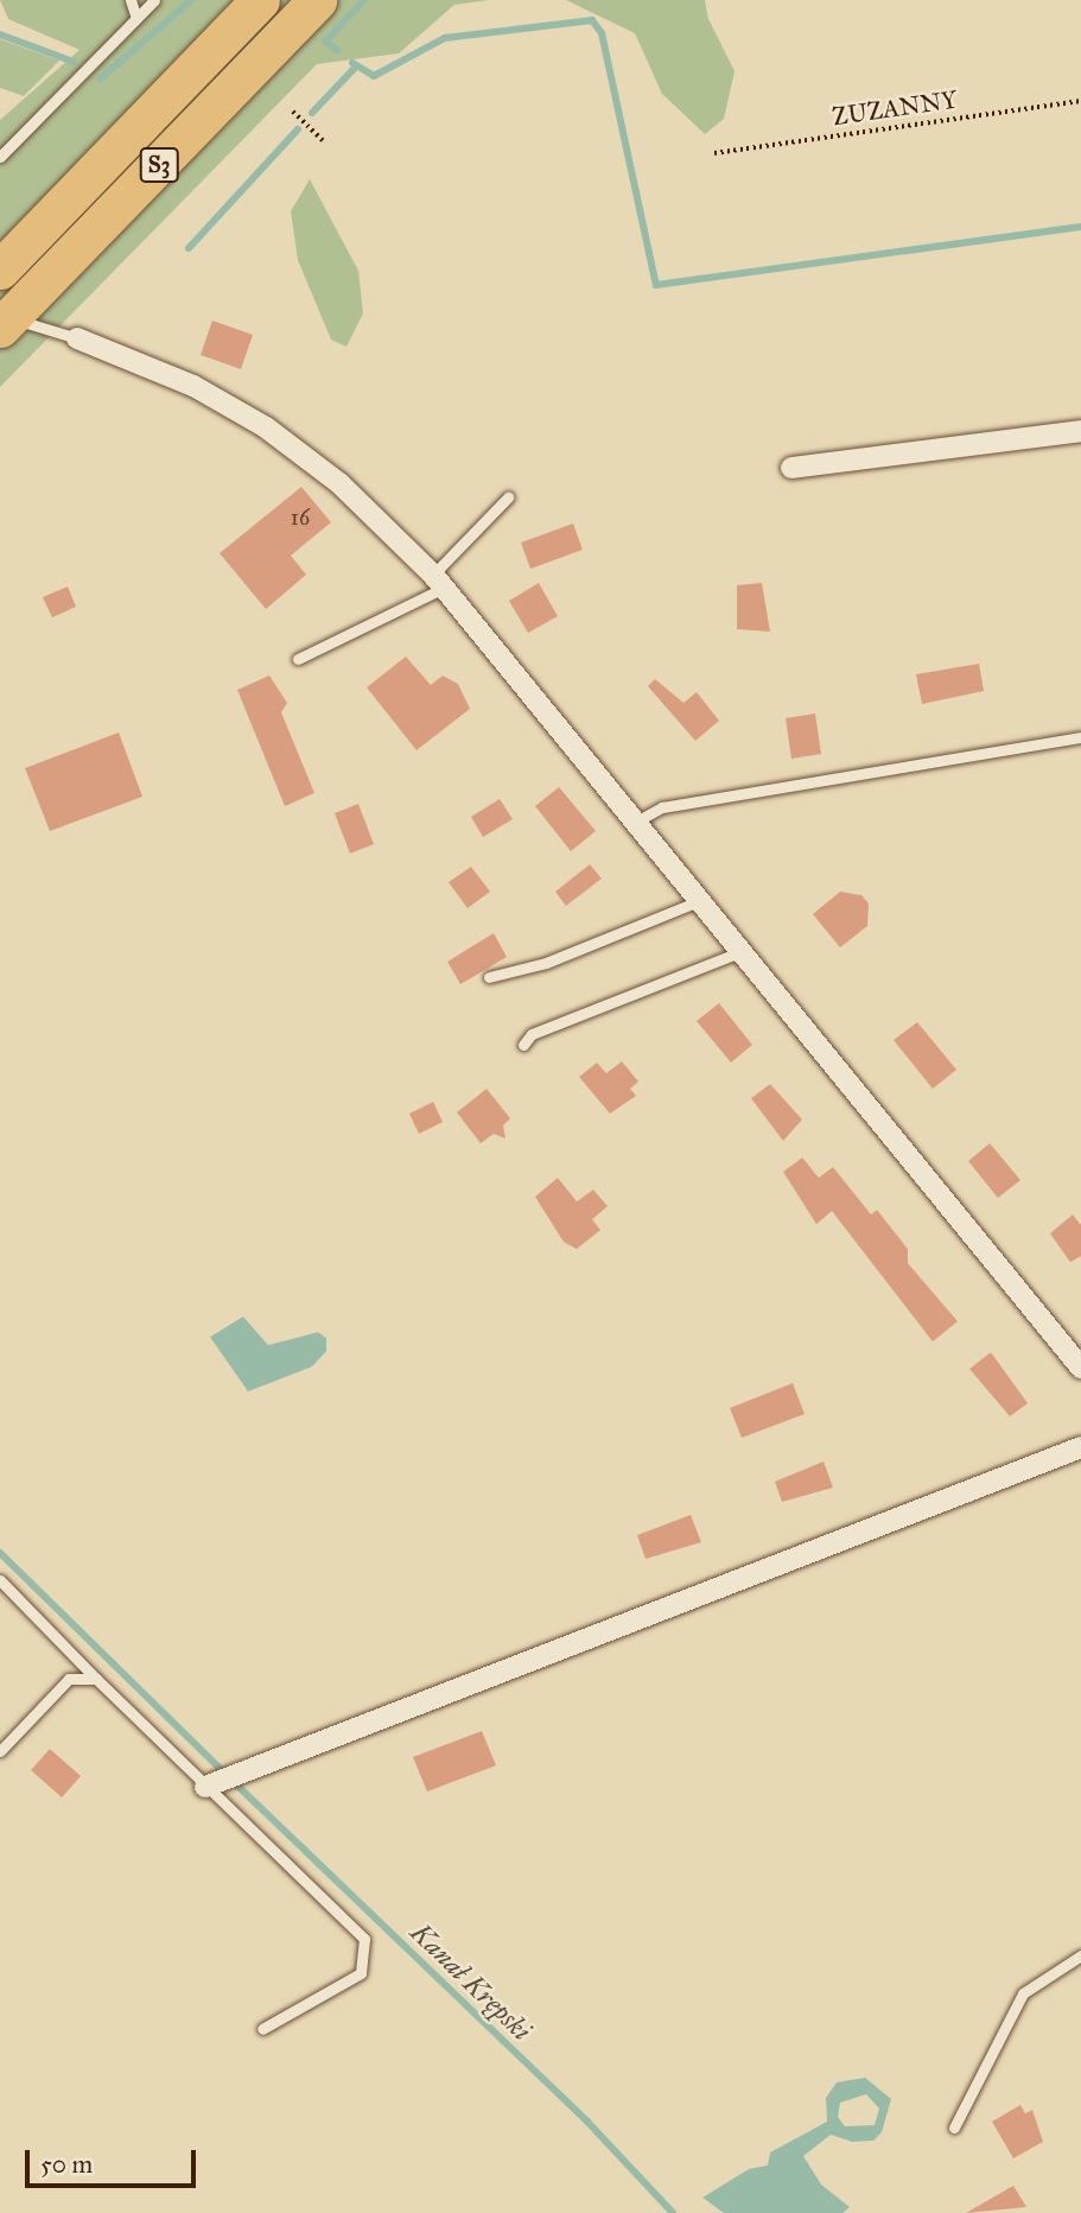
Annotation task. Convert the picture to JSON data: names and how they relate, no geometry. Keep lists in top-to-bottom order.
{
  "streets": {
    "highway": ["S3"],
    "path": ["ZUZANNY"]
  },
  "water": ["Kanał Krępski"],
  "house_numbers": ["16"],
  "scale_bar": "50 m"
}
